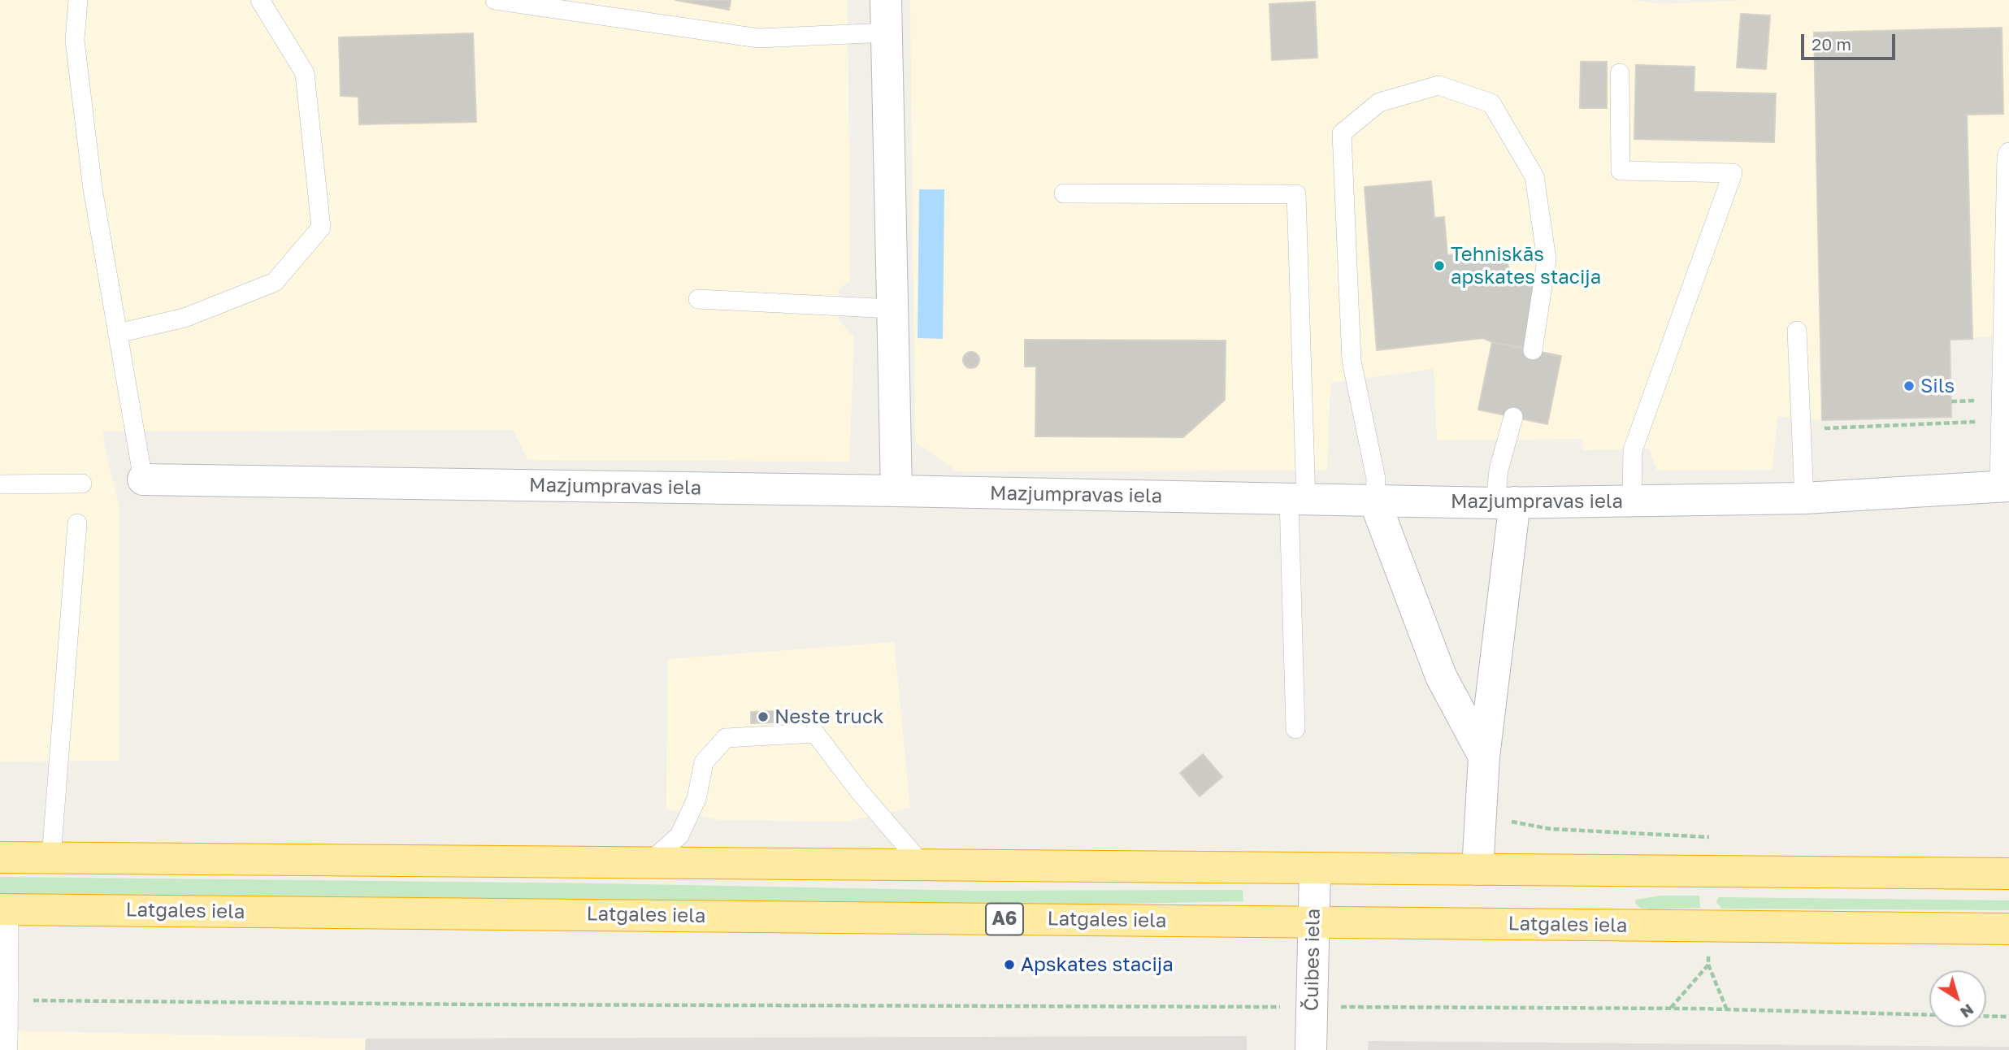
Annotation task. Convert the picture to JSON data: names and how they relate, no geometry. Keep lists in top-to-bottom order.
{
  "streets": {
    "highway": ["Latgales iela", "A6"],
    "street": ["Mazjumpravas iela", "Čuibes iela"]
  },
  "crossings": [
    ["Latgales iela", "Čuibes iela"]
  ],
  "places": [
    "Tehniskās apskates stacija",
    "Sils",
    "Neste truck",
    "Apskates stacija"
  ],
  "scale_bar": "20 m",
  "north": "bottom right"
}
